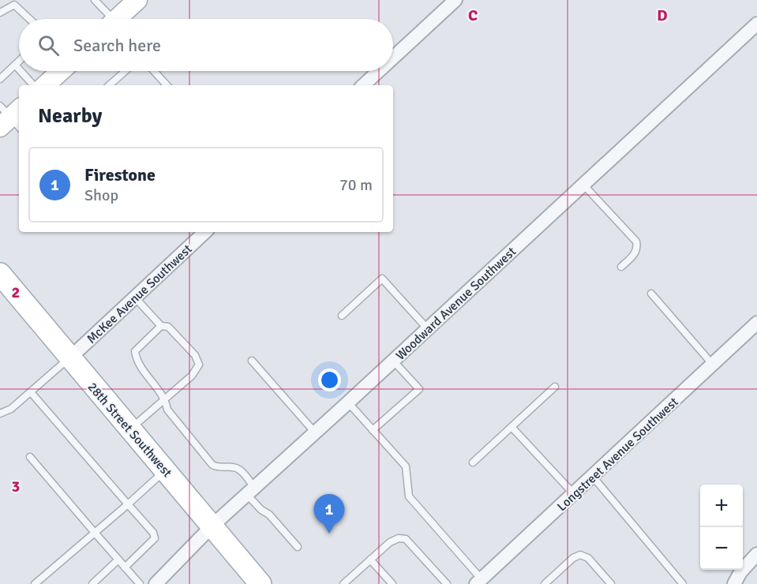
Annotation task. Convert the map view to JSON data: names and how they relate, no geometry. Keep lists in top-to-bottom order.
{
  "streets": {
    "main road": ["28th Street Southwest"],
    "street": ["McKee Avenue Southwest", "Woodward Avenue Southwest", "Longstreet Avenue Southwest"]
  },
  "crossings": [
    ["McKee Avenue Southwest", "28th Street Southwest"],
    ["Woodward Avenue Southwest", "28th Street Southwest"]
  ],
  "page": {
    "search": "Search here",
    "heading": "Nearby",
    "list": [
      {
        "mark": "1",
        "name": "Firestone",
        "note": "Shop",
        "value": "70 m"
      }
    ],
    "map_buttons": ["+", "−"],
    "pins": "1"
  },
  "grid": {
    "columns": ["C", "D"],
    "rows": ["2", "3"]
  }
}
